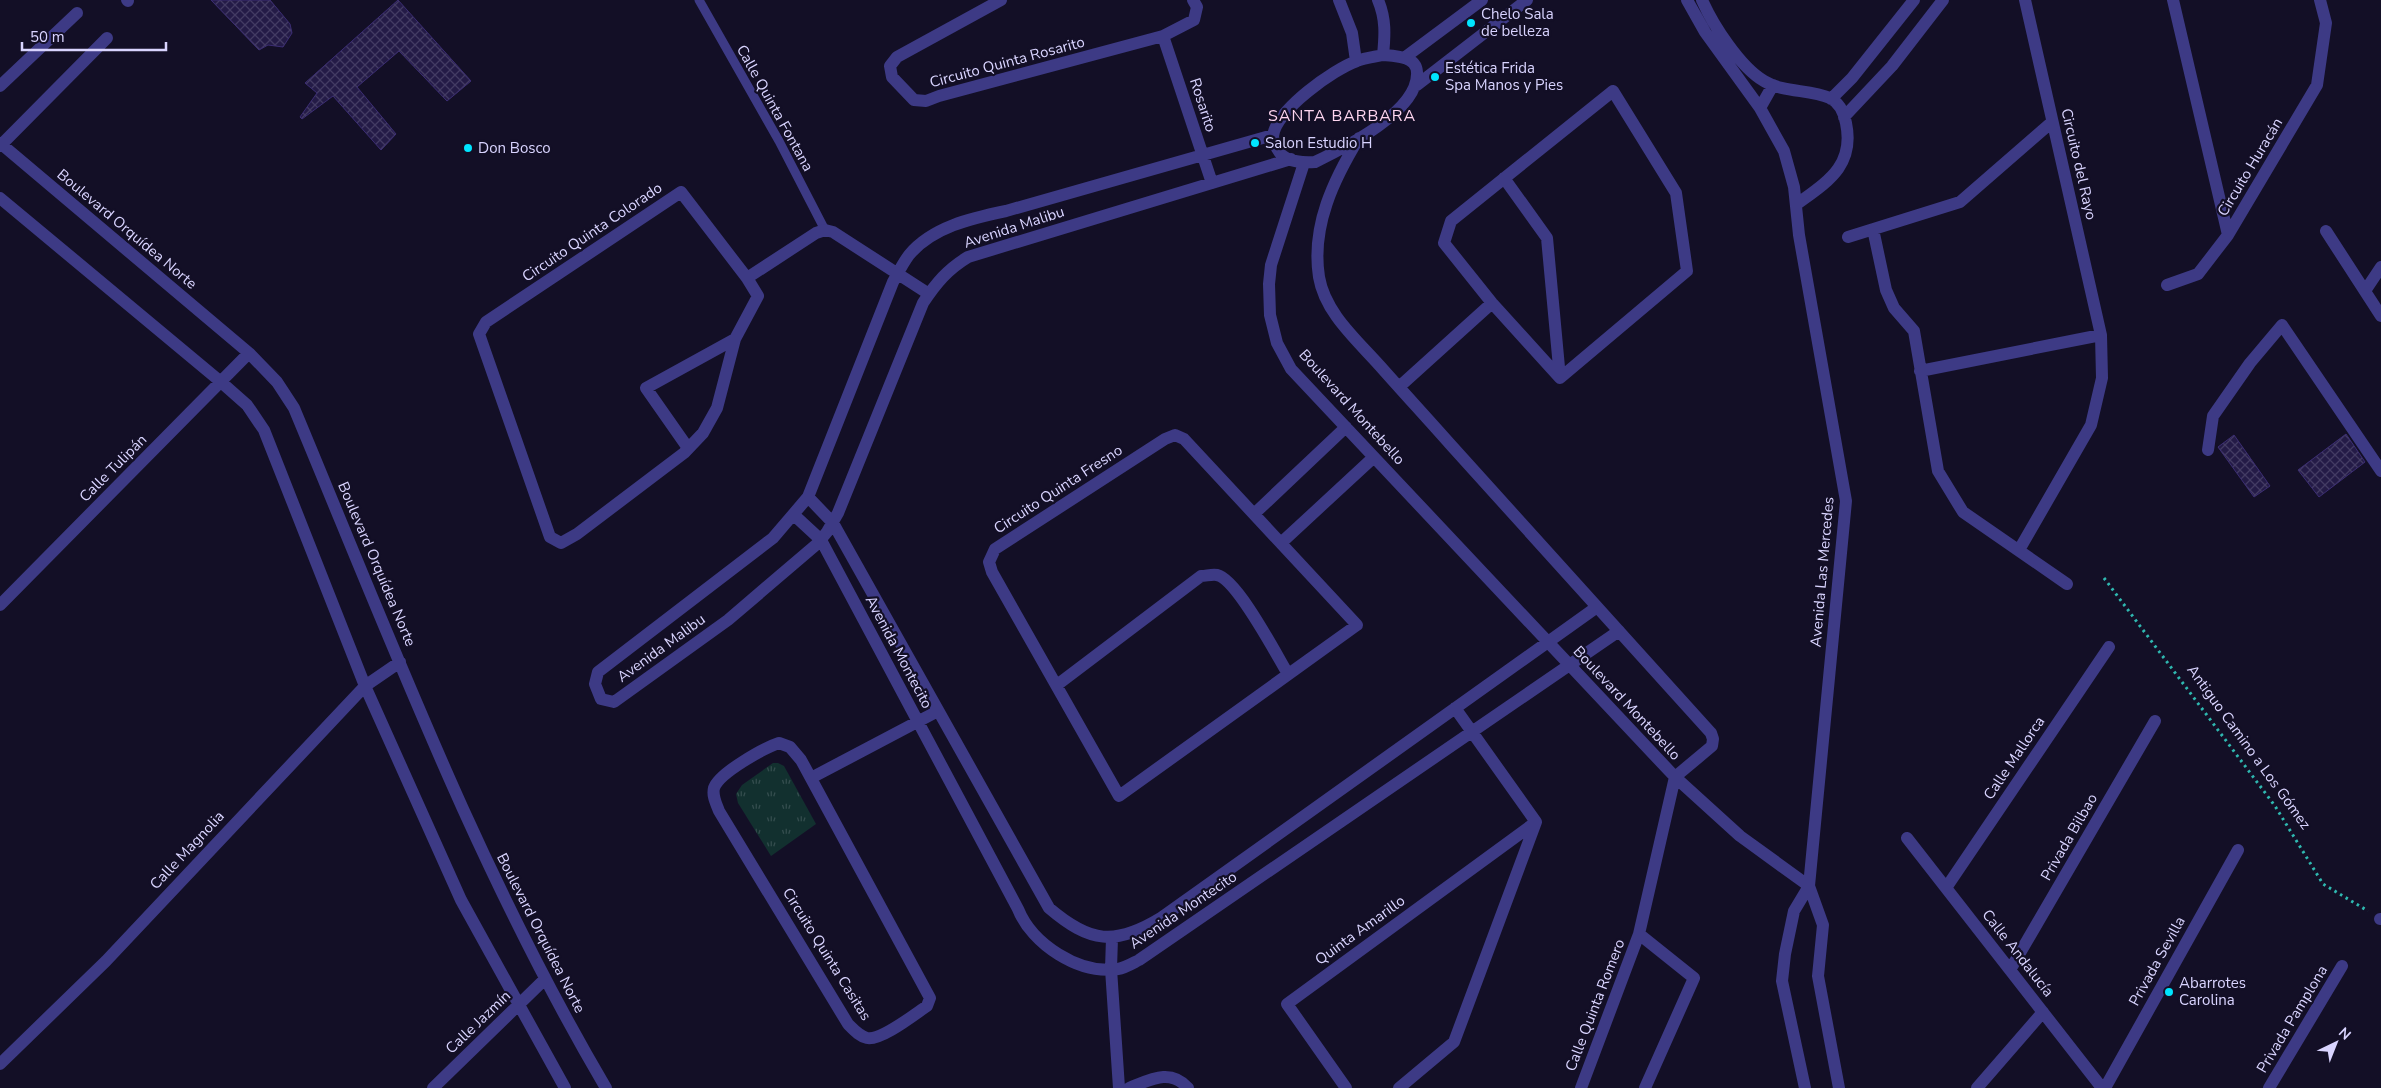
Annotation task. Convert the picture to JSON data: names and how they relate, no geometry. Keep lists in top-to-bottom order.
{
  "streets": {
    "street": [
      "Circuito Quinta Rosarito",
      "Rosarito",
      "Circuito del Rayo",
      "Circuito Huracán",
      "Avenida Malibu",
      "Boulevard Orquídea Norte",
      "Circuito Quinta Colorado",
      "Boulevard Montebello",
      "Calle Tulipán",
      "Circuito Quinta Fresno",
      "Avenida Las Mercedes",
      "Avenida Montecito",
      "Calle Mallorca",
      "Privada Bilbao",
      "Calle Magnolia",
      "Quinta Amarillo",
      "Calle Andalucía",
      "Circuito Quinta Casitas",
      "Privada Sevilla",
      "Calle Quinta Romero",
      "Privada Pamplona",
      "Calle Jazmín"
    ],
    "lane": ["Calle Quinta Fontana"],
    "path": ["Antiguo Camino a Los Gómez"]
  },
  "crossings": [
    ["Circuito Quinta Rosarito", "Rosarito"],
    ["Rosarito", "Avenida Malibu"],
    ["Avenida Malibu", "Avenida Montecito"],
    ["Boulevard Orquídea Norte", "Calle Tulipán"],
    ["Boulevard Orquídea Norte", "Calle Magnolia"],
    ["Boulevard Orquídea Norte", "Calle Jazmín"],
    ["Boulevard Montebello", "Avenida Montecito"],
    ["Boulevard Montebello", "Calle Quinta Romero"],
    ["Calle Mallorca", "Calle Andalucía"],
    ["Privada Bilbao", "Calle Andalucía"],
    ["Calle Andalucía", "Privada Sevilla"]
  ],
  "districts": ["SANTA BARBARA"],
  "places": [
    "Chelo Sala de belleza",
    "Estética Frida Spa Manos y Pies",
    "Salon Estudio H",
    "Don Bosco",
    "Abarrotes Carolina"
  ],
  "scale_bar": "50 m",
  "north": "top right"
}
